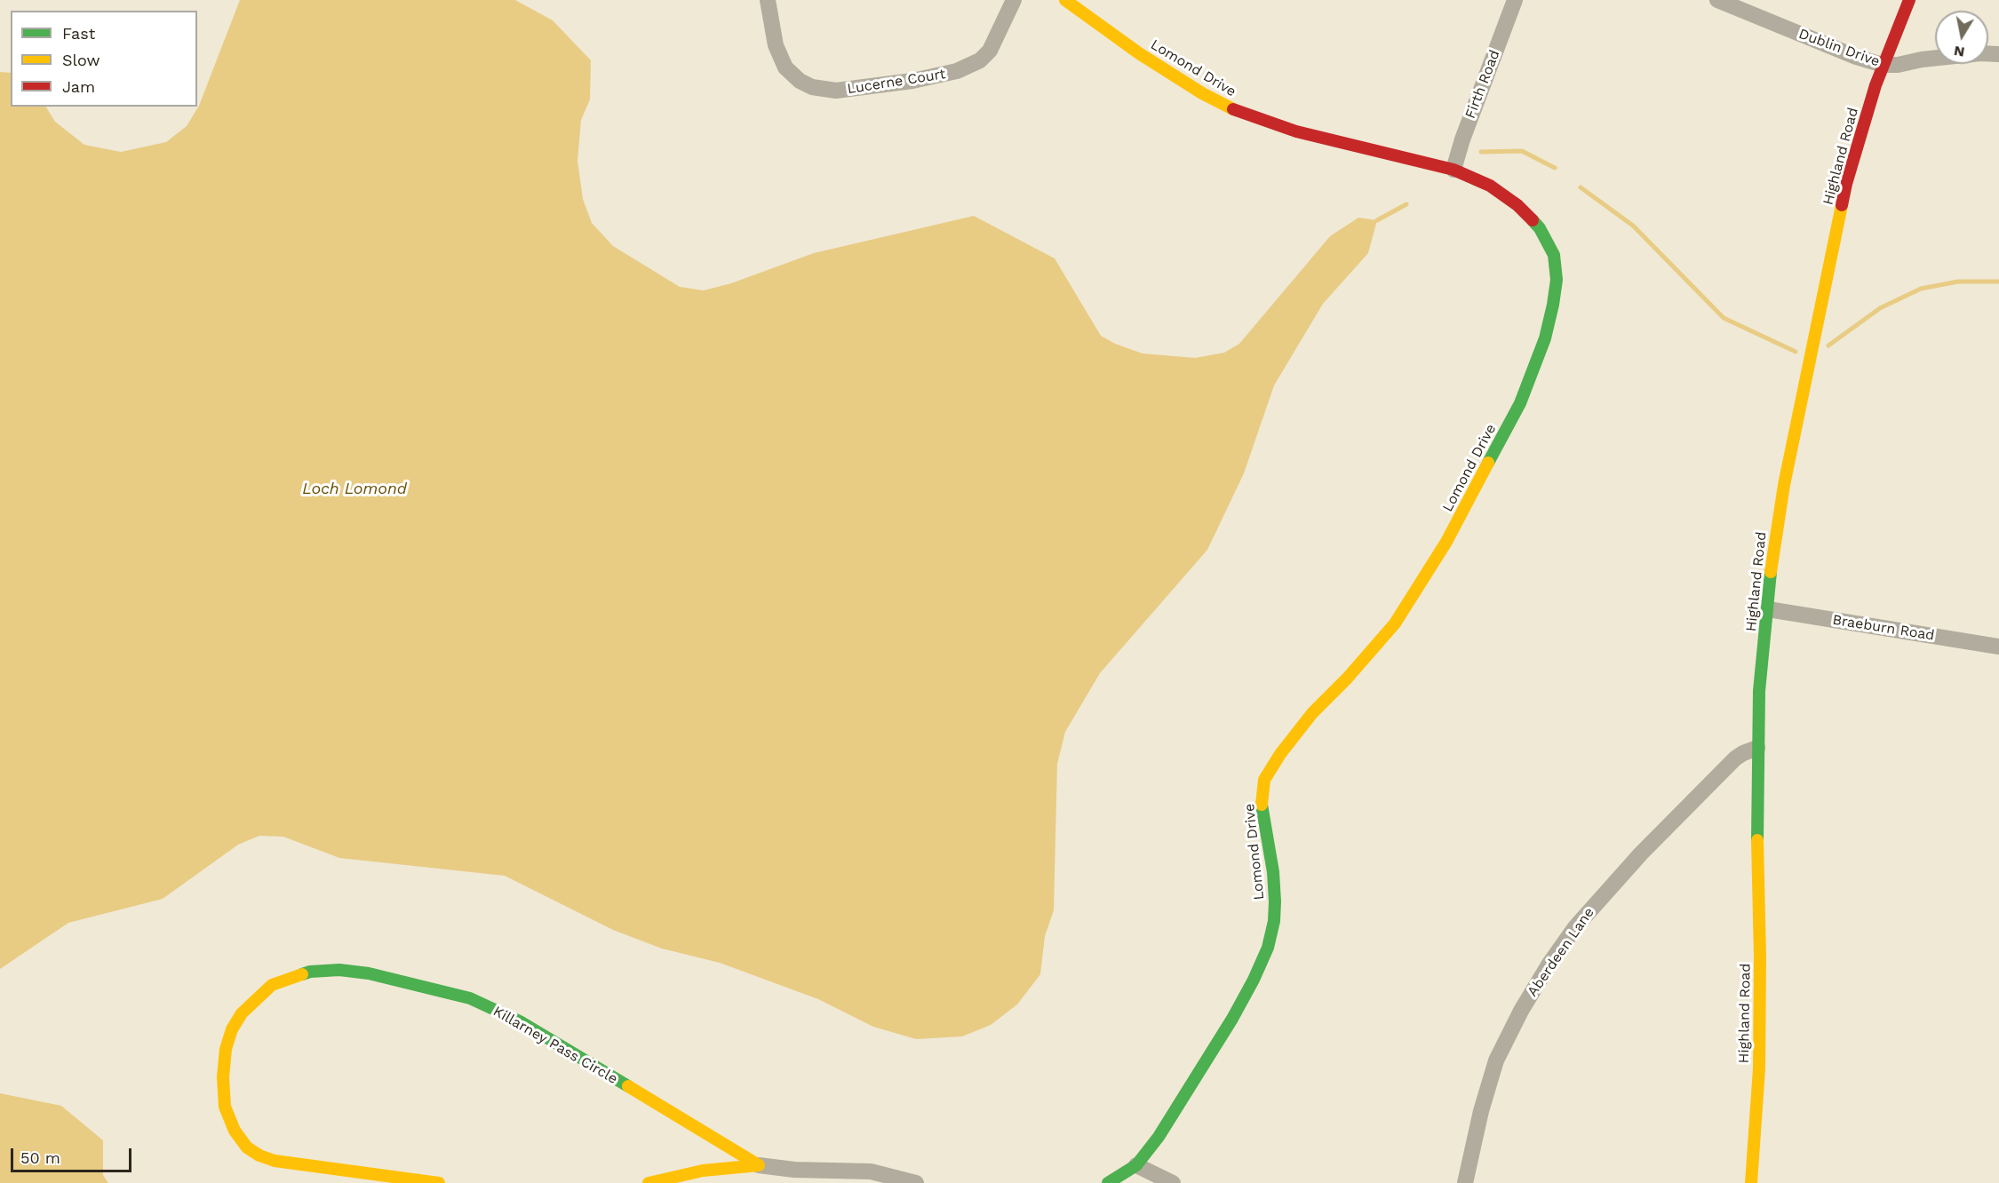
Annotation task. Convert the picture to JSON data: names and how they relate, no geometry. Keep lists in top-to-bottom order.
{
  "streets": {
    "street": [
      "Dublin Drive",
      "Lomond Drive",
      "Lucerne Court",
      "Firth Road",
      "Highland Road",
      "Braeburn Road",
      "Aberdeen Lane",
      "Killarney Pass Circle"
    ]
  },
  "crossings": [
    ["Dublin Drive", "Highland Road"],
    ["Lomond Drive", "Firth Road"],
    ["Highland Road", "Braeburn Road"],
    ["Highland Road", "Aberdeen Lane"]
  ],
  "water": ["Loch Lomond"],
  "legend": ["Fast", "Slow", "Jam"],
  "scale_bar": "50 m",
  "north": "bottom"
}
